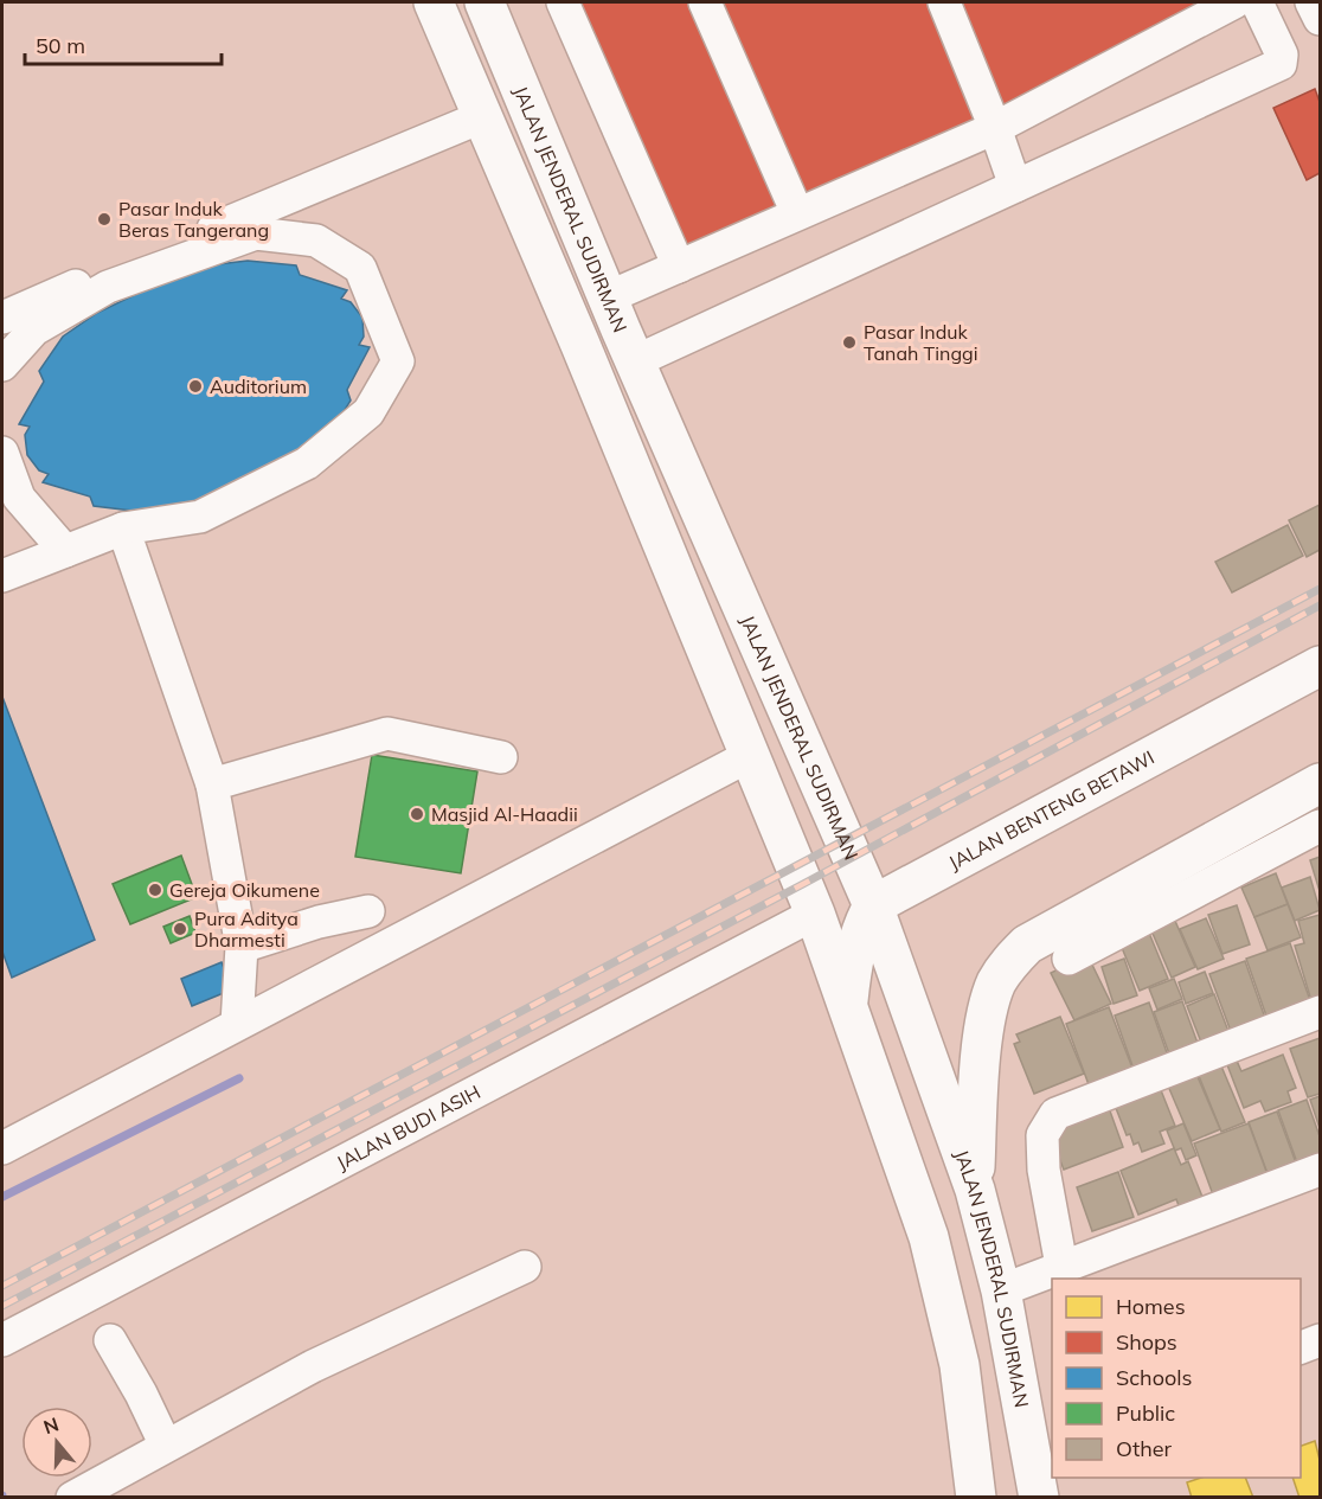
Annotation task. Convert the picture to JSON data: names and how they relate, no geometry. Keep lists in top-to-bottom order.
{
  "streets": {
    "main road": ["JALAN JENDERAL SUDIRMAN", "JALAN BENTENG BETAWI"],
    "street": ["JALAN BUDI ASIH"]
  },
  "crossings": [
    ["JALAN JENDERAL SUDIRMAN", "JALAN BENTENG BETAWI"]
  ],
  "places": [
    "Pasar Induk Beras Tangerang",
    "Pasar Induk Tanah Tinggi",
    "Auditorium",
    "Masjid Al-Haadii",
    "Gereja Oikumene",
    "Pura Aditya Dharmesti"
  ],
  "legend": [
    "Homes",
    "Shops",
    "Schools",
    "Public",
    "Other"
  ],
  "scale_bar": "50 m",
  "north": "top"
}
